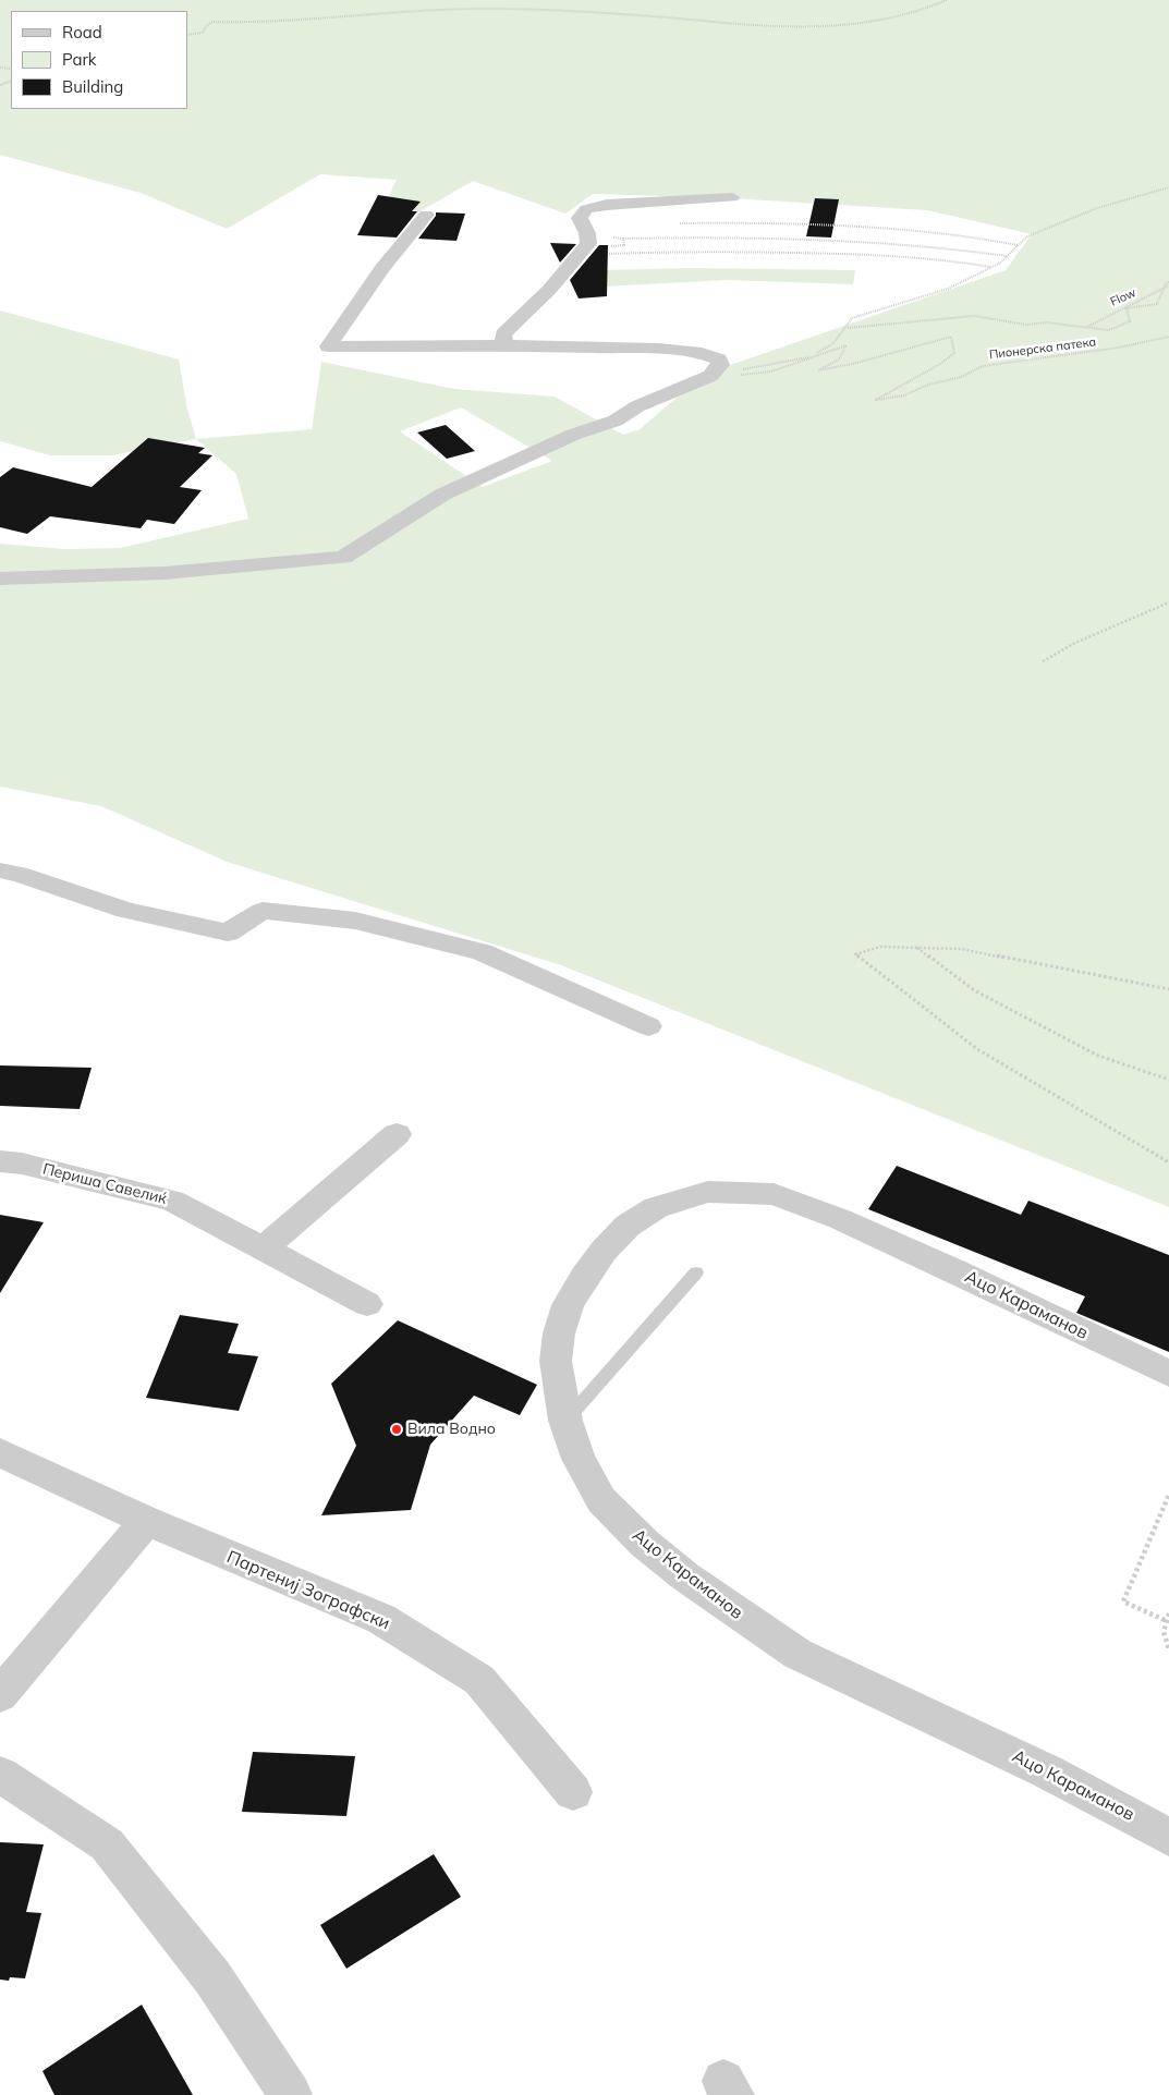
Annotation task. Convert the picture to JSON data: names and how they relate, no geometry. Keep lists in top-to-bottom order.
{
  "streets": {
    "street": ["Периша Савелиќ", "Ацо Караманов", "Партениј Зографски"],
    "path": ["Flow", "Пионерска патека"]
  },
  "places": ["Вила Водно"],
  "legend": ["Road", "Park", "Building"]
}
